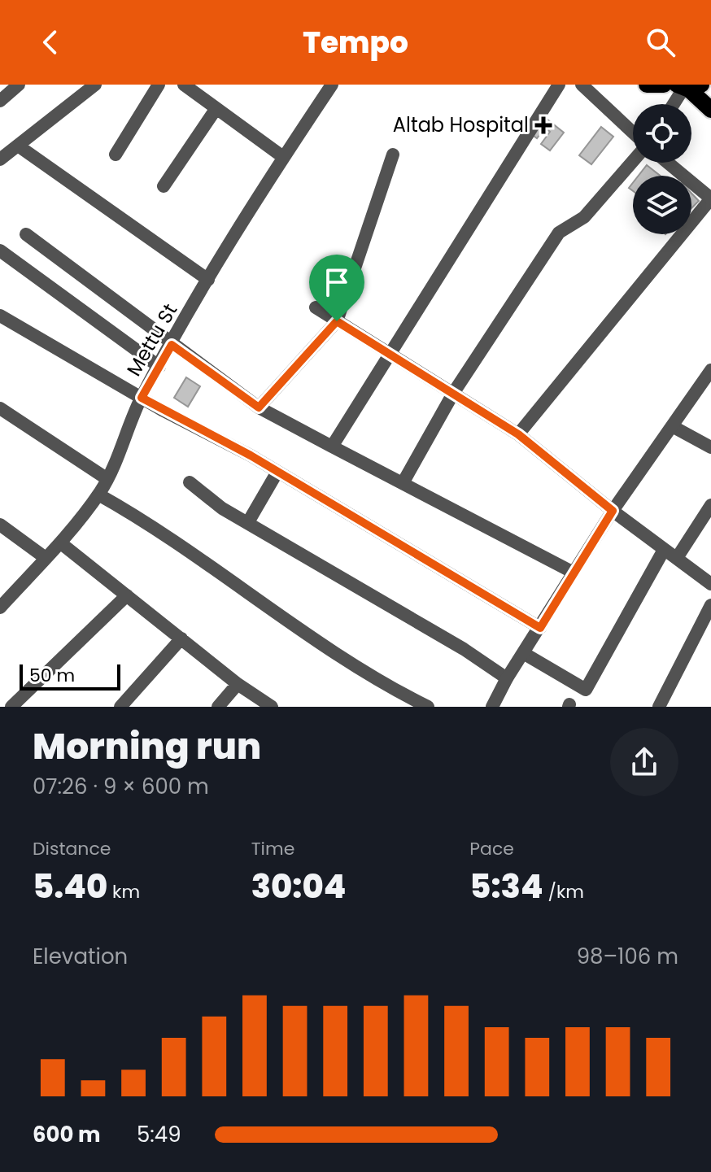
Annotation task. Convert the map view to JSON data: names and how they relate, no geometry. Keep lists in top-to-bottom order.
{
  "streets": {
    "street": ["Mettu St"]
  },
  "places": {
    "health": ["Altab Hospital"]
  },
  "scale_bar": "50 m",
  "page": {
    "header": "Tempo",
    "scale": "50 m",
    "heading": ["Morning run", "07:26 · 9 × 600 m"],
    "stats": [
      ["Distance", "5.40 km"],
      ["Time", "30:04"],
      ["Pace", "5:34 /km"]
    ],
    "chart": ["Elevation", "98–106 m"],
    "list": [
      {
        "name": "600 m",
        "note": "5:49"
      }
    ]
  }
}
